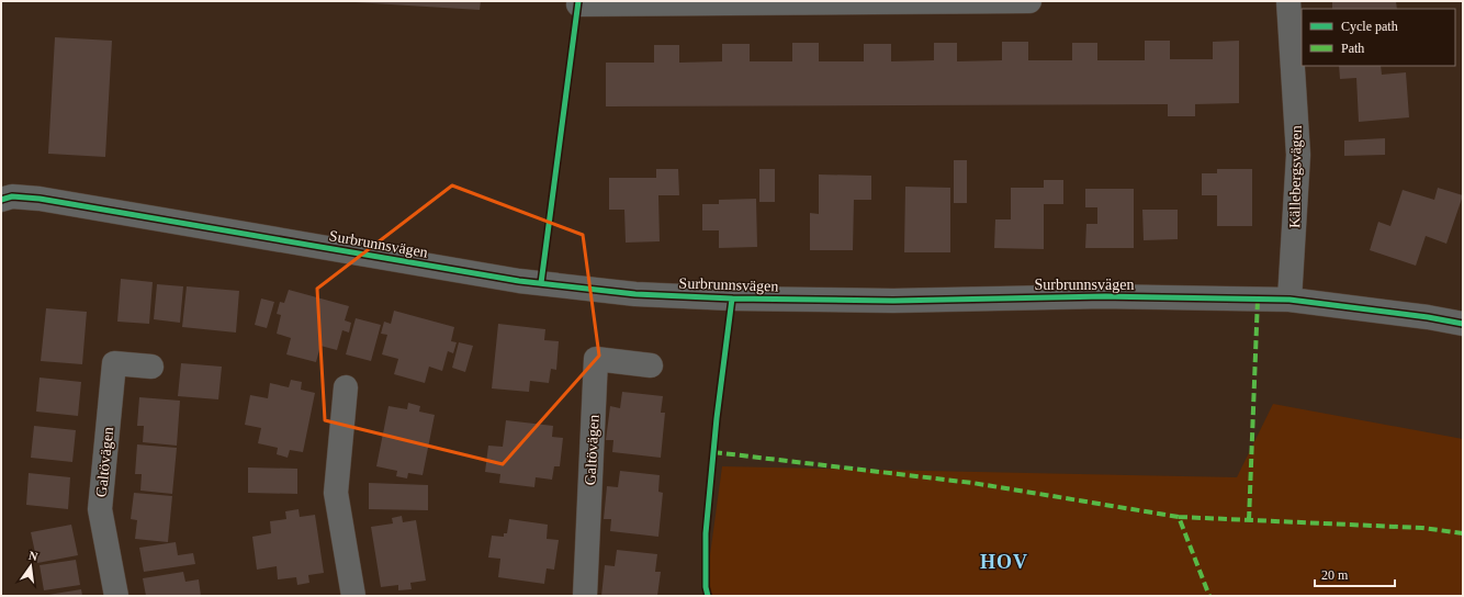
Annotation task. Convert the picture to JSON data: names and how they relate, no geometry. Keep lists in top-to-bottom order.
{
  "streets": {
    "street": ["Källebergsvägen", "Surbrunnsvägen", "Galtövägen"]
  },
  "crossings": [
    ["Källebergsvägen", "Surbrunnsvägen"]
  ],
  "districts": ["HOV"],
  "legend": ["Cycle path", "Path"],
  "scale_bar": "20 m",
  "north": "top"
}
